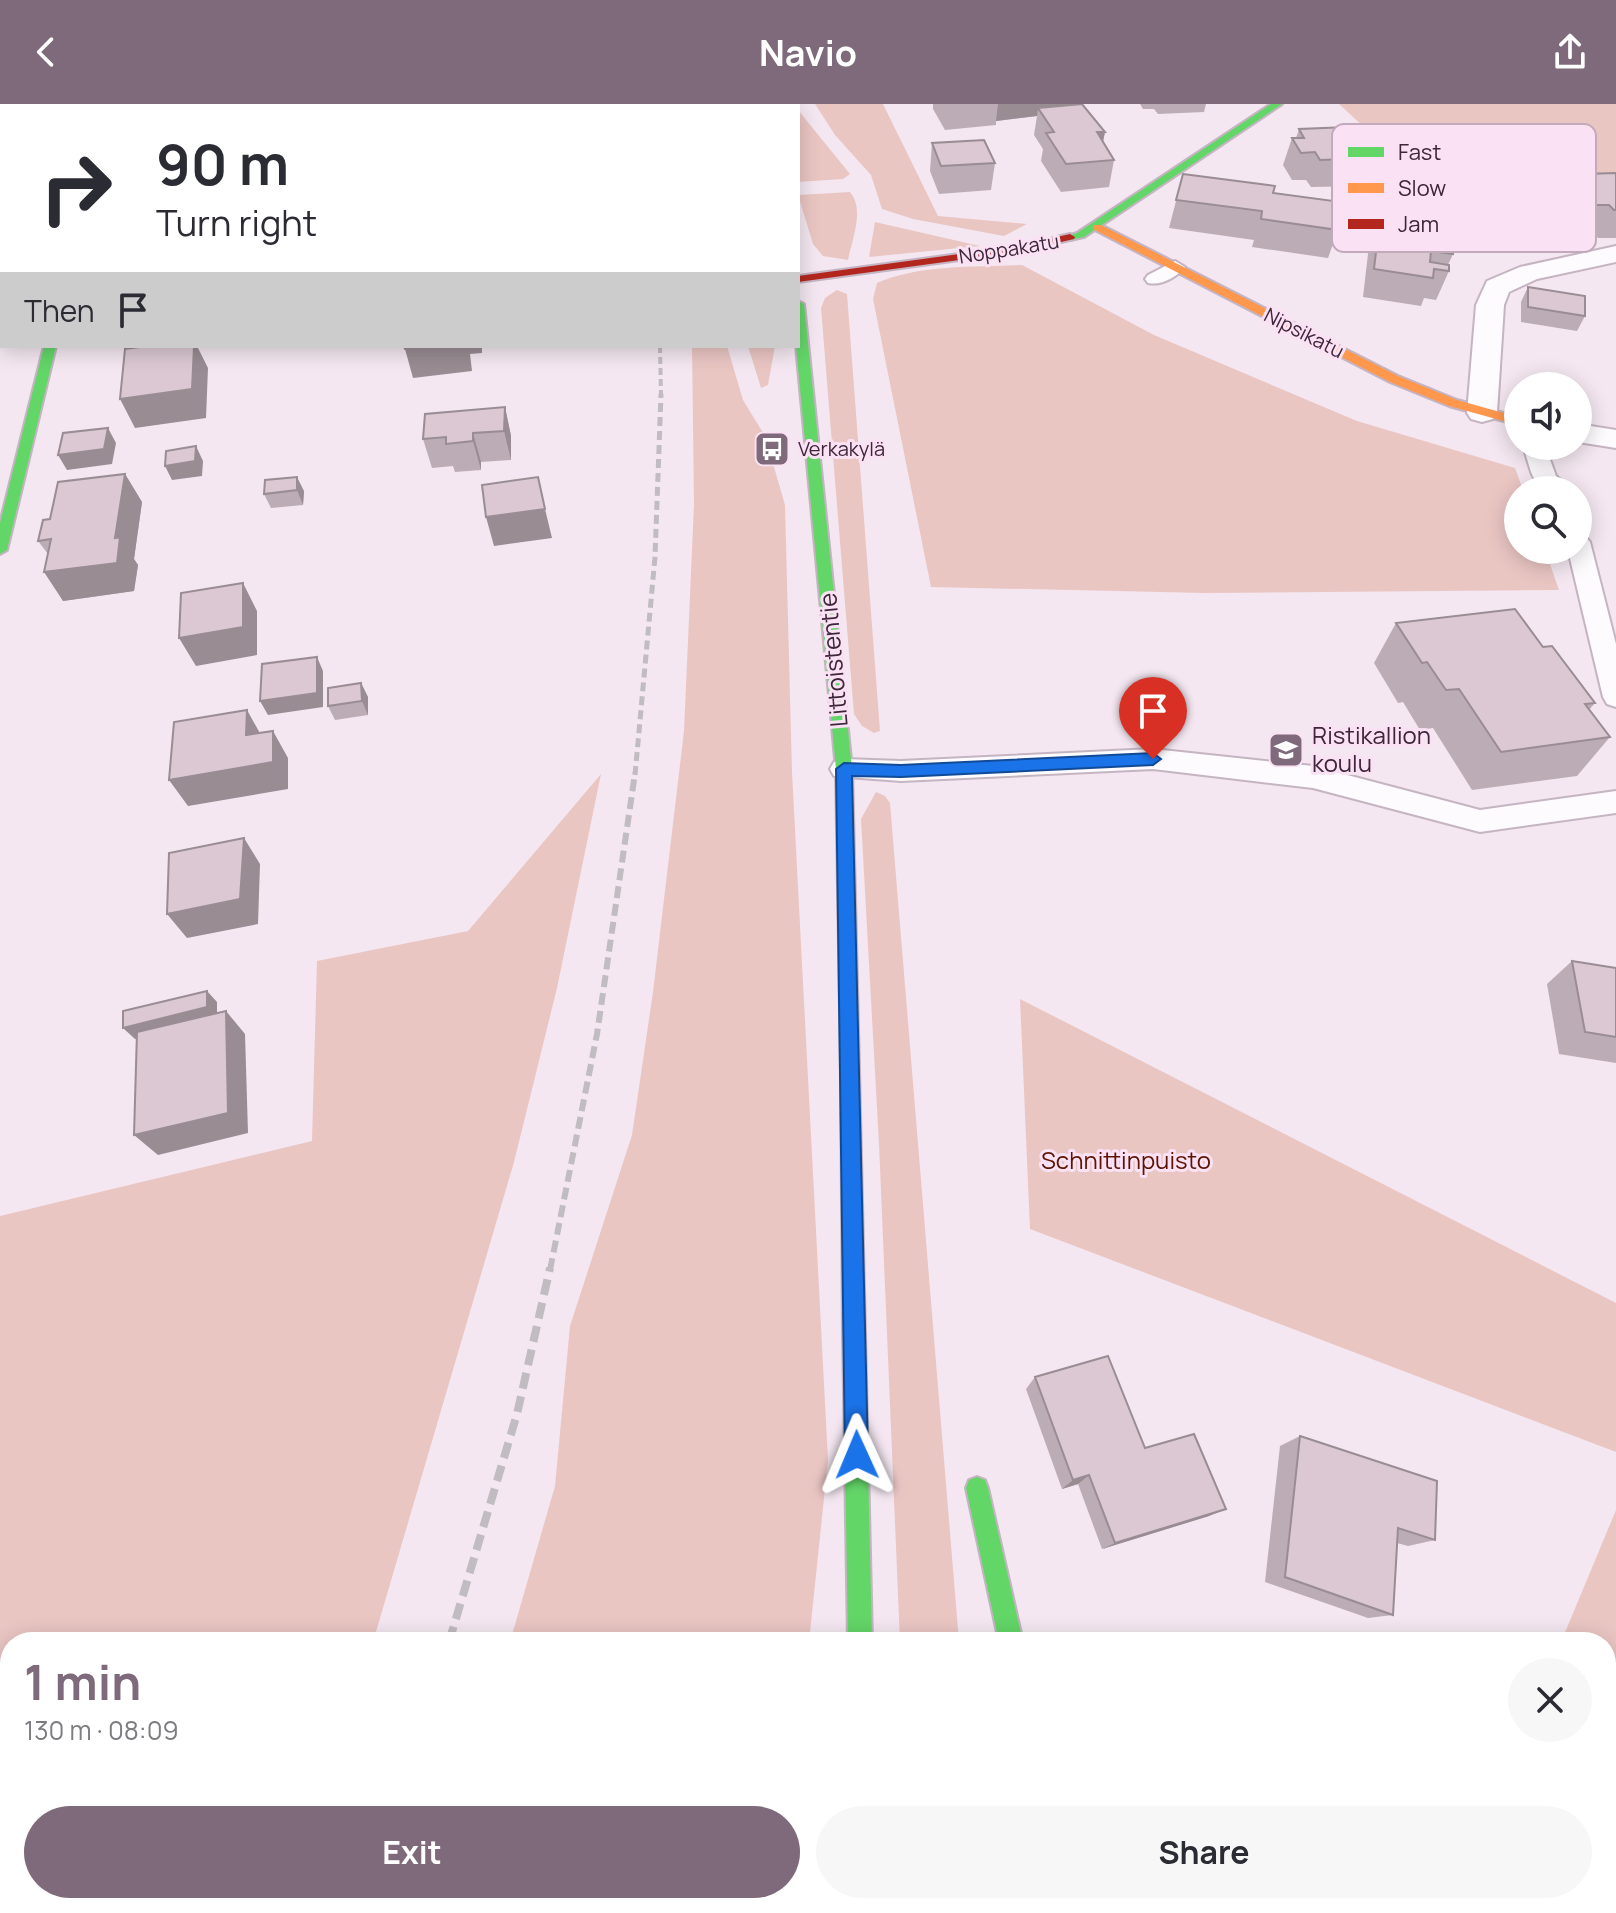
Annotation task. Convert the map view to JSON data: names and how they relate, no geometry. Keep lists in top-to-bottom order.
{
  "streets": {
    "street": ["Noppakatu", "Nipsikatu", "Littoistentie"]
  },
  "crossings": [
    ["Noppakatu", "Nipsikatu"]
  ],
  "parks": ["Schnittinpuisto"],
  "places": {
    "bus stop": ["Verkakylä"],
    "school or university": ["Ristikallion koulu"]
  },
  "legend": ["Fast", "Slow", "Jam"],
  "page": {
    "header": "Navio",
    "turn": ["90 m", "Turn right"],
    "then": "Then",
    "heading": ["1 min", "130 m · 08:09"],
    "buttons": ["Exit", "Share"]
  }
}
